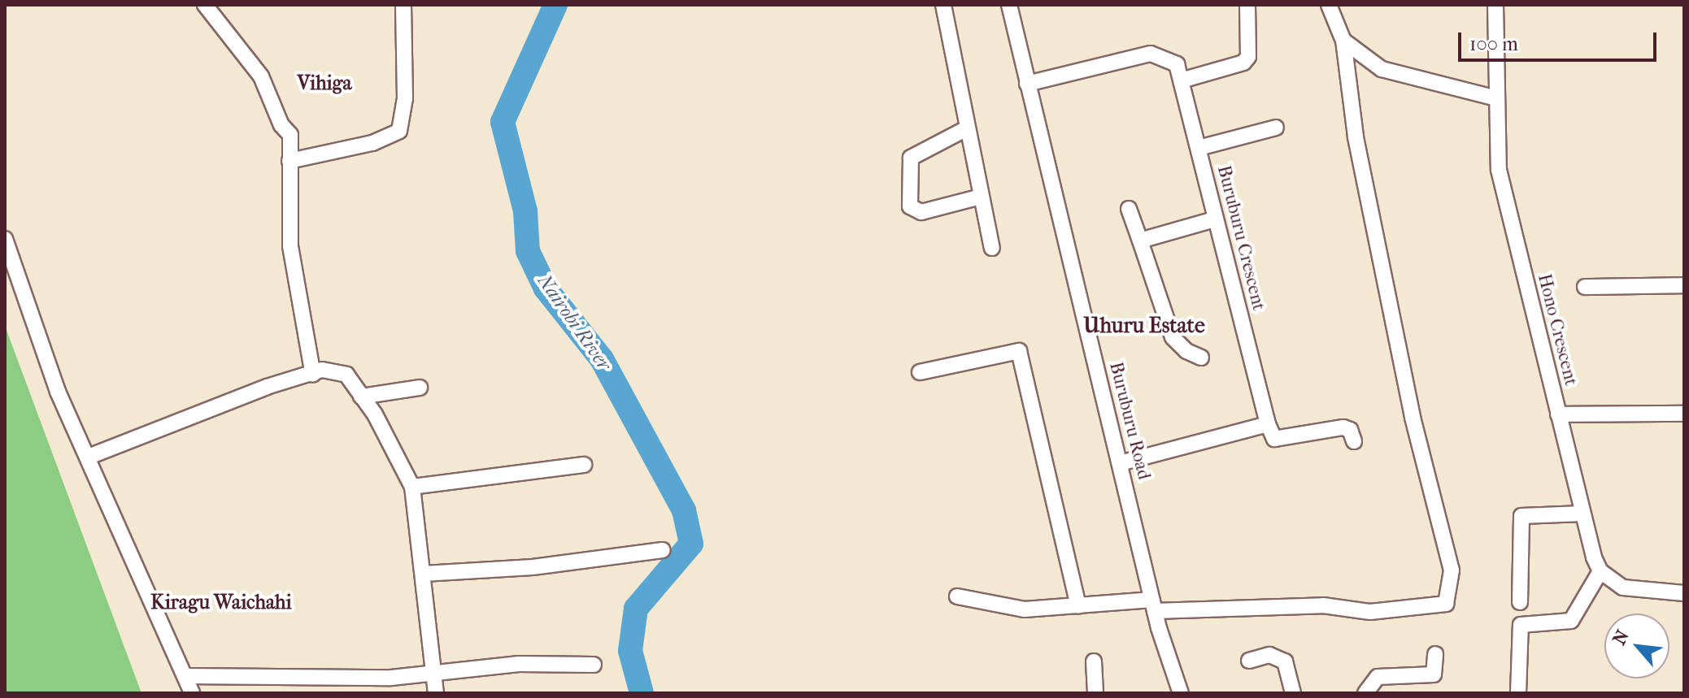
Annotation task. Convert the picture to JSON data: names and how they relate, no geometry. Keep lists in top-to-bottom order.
{
  "streets": {
    "street": ["Buruburu Crescent", "Hono Crescent", "Buruburu Road"]
  },
  "districts": ["Vihiga", "Uhuru Estate", "Kiragu Waichahi"],
  "water": ["Nairobi River"],
  "scale_bar": "100 m",
  "north": "top left"
}
